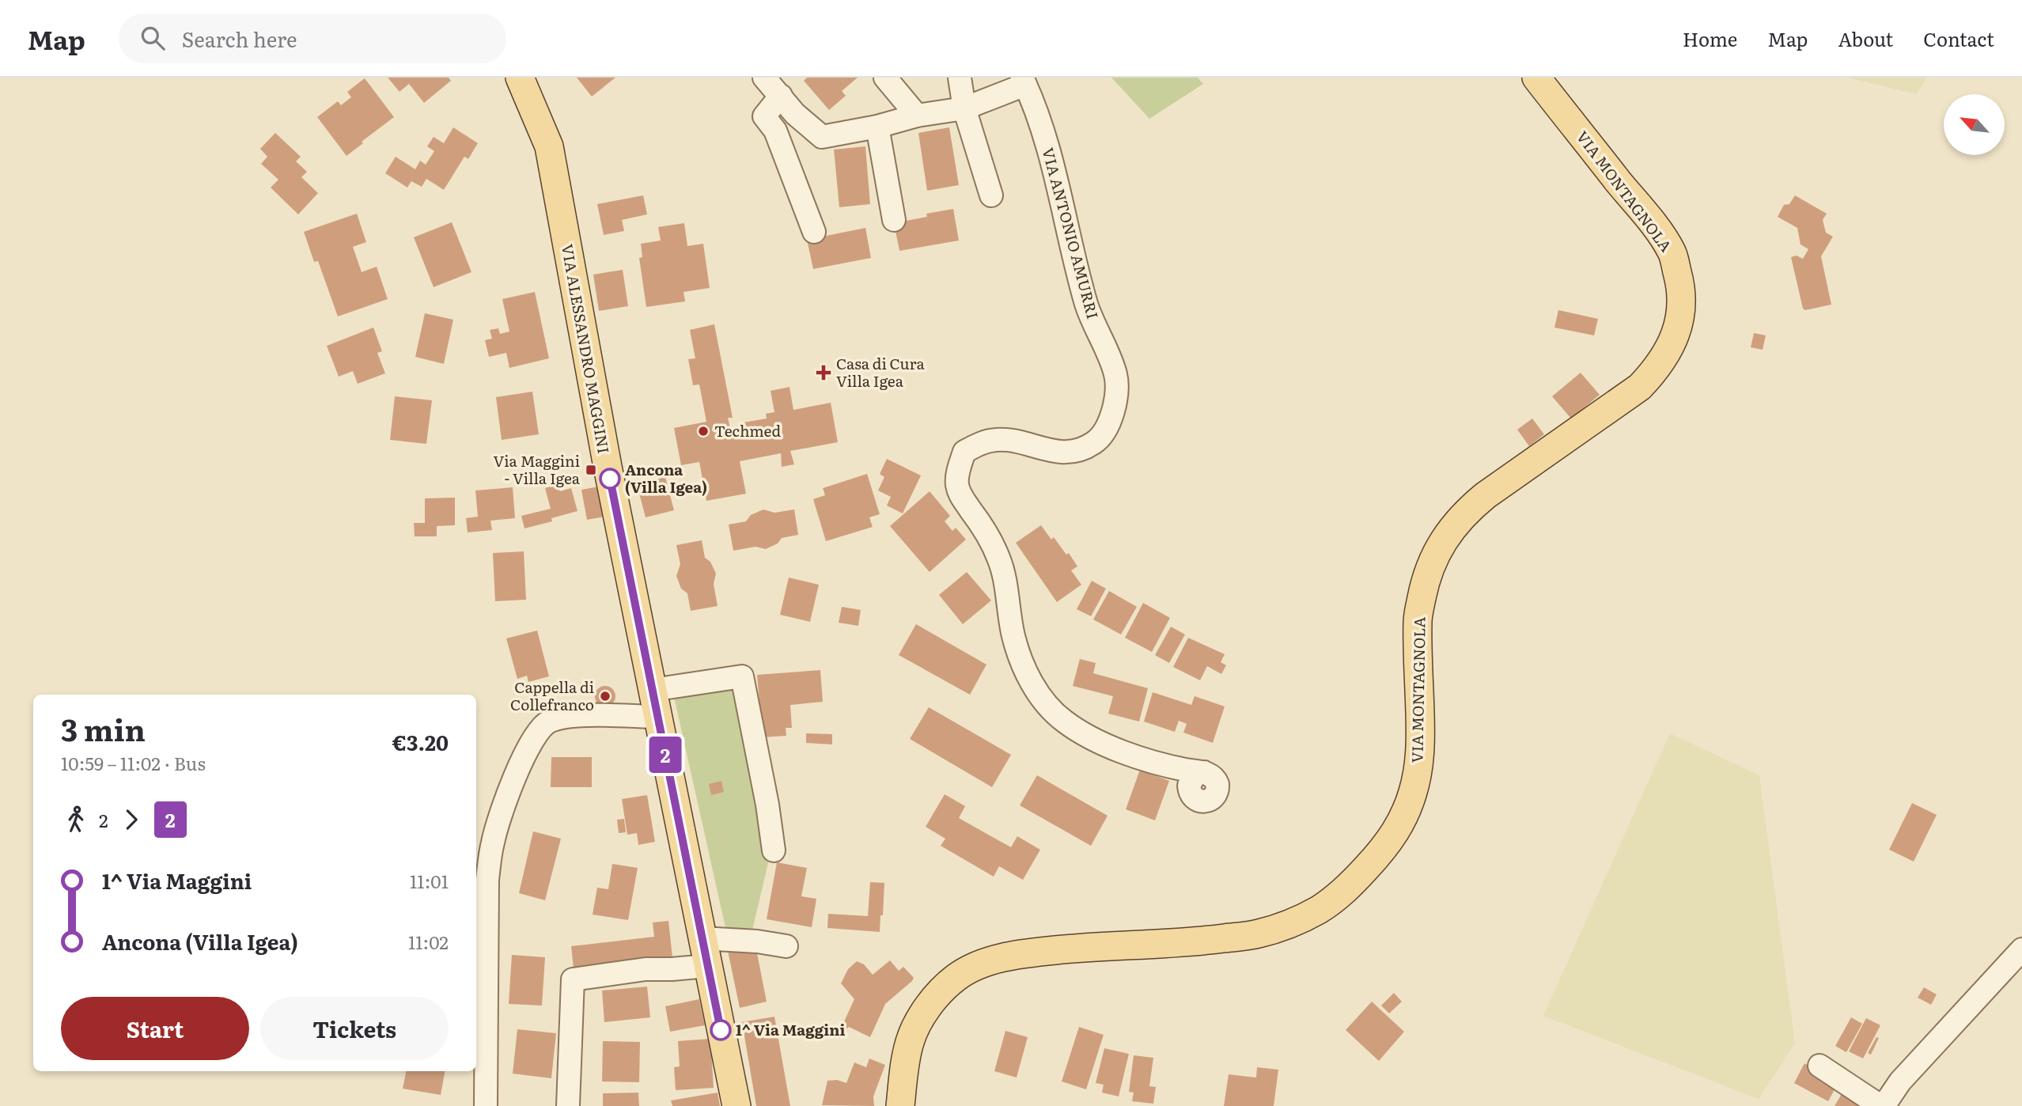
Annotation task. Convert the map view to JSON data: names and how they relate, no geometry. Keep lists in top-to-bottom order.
{
  "streets": {
    "main road": ["VIA MONTAGNOLA", "VIA ALESSANDRO MAGGINI"],
    "street": ["VIA ANTONIO AMURRI"]
  },
  "places": {
    "health": ["Casa di Cura Villa Igea"],
    "other": [
      "Techmed",
      "Ancona (Villa Igea)",
      "Cappella di Collefranco",
      "1^ Via Maggini"
    ],
    "transit": ["Via Maggini - Villa Igea"]
  },
  "lines": ["bus line 2"],
  "north": "top left",
  "page": {
    "header": "Map",
    "search": "Search here",
    "nav": [
      "Home",
      "Map",
      "About",
      "Contact"
    ],
    "on_map": "2",
    "heading": ["3 min", "10:59 – 11:02 · Bus", "€3.20"],
    "legs": ["2", "2"],
    "list": [
      {
        "name": "1^ Via Maggini",
        "value": "11:01"
      },
      {
        "name": "Ancona (Villa Igea)",
        "value": "11:02"
      }
    ],
    "buttons": ["Start", "Tickets"]
  }
}
